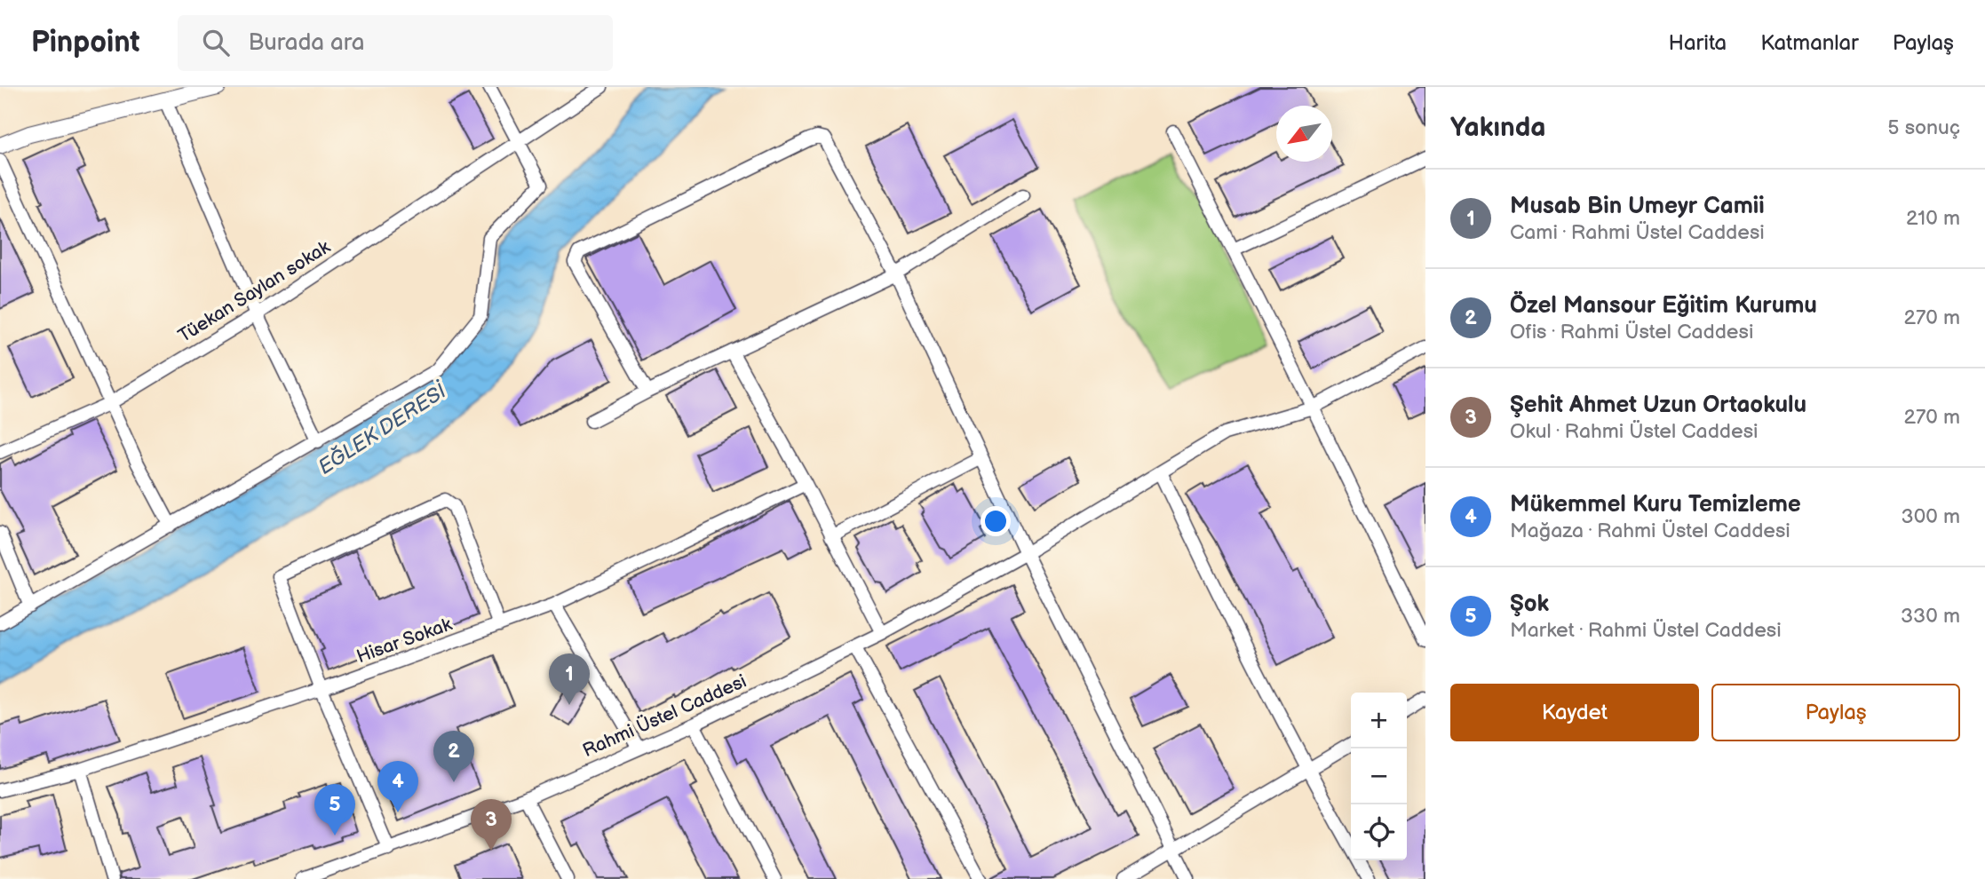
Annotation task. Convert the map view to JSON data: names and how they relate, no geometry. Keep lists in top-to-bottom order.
{
  "streets": {
    "street": ["Tüekan Saylan sokak", "Hisar Sokak", "Rahmi Üstel Caddesi"]
  },
  "water": ["EĞLEK DERESİ"],
  "north": "bottom left",
  "page": {
    "header": "Pinpoint",
    "search": "Burada ara",
    "nav": ["Harita", "Katmanlar", "Paylaş"],
    "heading": ["Yakında", "5 sonuç"],
    "list": [
      {
        "mark": "1",
        "name": "Musab Bin Umeyr Camii",
        "note": "Cami · Rahmi Üstel Caddesi",
        "value": "210 m"
      },
      {
        "mark": "2",
        "name": "Özel Mansour Eğitim Kurumu",
        "note": "Ofis · Rahmi Üstel Caddesi",
        "value": "270 m"
      },
      {
        "mark": "3",
        "name": "Şehit Ahmet Uzun Ortaokulu",
        "note": "Okul · Rahmi Üstel Caddesi",
        "value": "270 m"
      },
      {
        "mark": "4",
        "name": "Mükemmel Kuru Temizleme",
        "note": "Mağaza · Rahmi Üstel Caddesi",
        "value": "300 m"
      },
      {
        "mark": "5",
        "name": "Şok",
        "note": "Market · Rahmi Üstel Caddesi",
        "value": "330 m"
      }
    ],
    "pins": [
      "1",
      "2",
      "4",
      "5",
      "3"
    ],
    "buttons": ["Kaydet", "Paylaş"],
    "map_buttons": ["+", "−"]
  }
}
